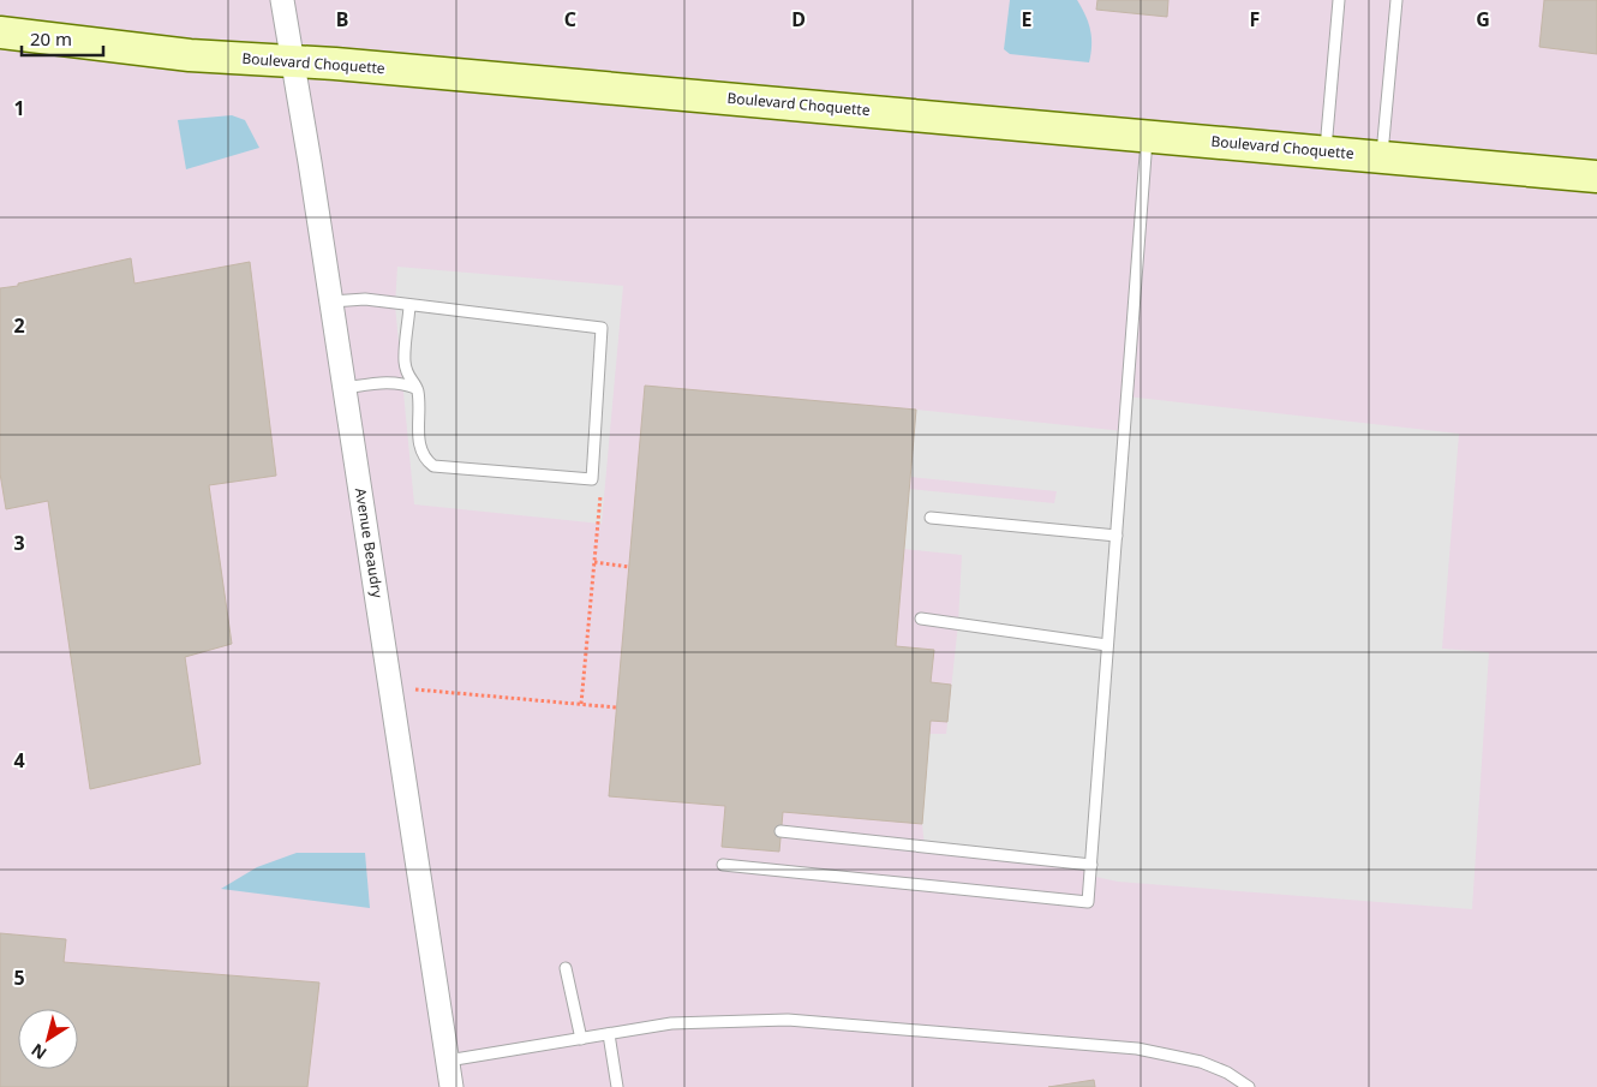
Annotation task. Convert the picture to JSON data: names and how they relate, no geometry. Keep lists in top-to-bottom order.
{
  "streets": {
    "street": ["Boulevard Choquette", "Avenue Beaudry"]
  },
  "crossings": [
    ["Boulevard Choquette", "Avenue Beaudry"]
  ],
  "scale_bar": "20 m",
  "north": "bottom left",
  "grid": {
    "columns": [
      "B",
      "C",
      "D",
      "E",
      "F",
      "G"
    ],
    "rows": [
      "1",
      "2",
      "3",
      "4",
      "5"
    ]
  }
}
